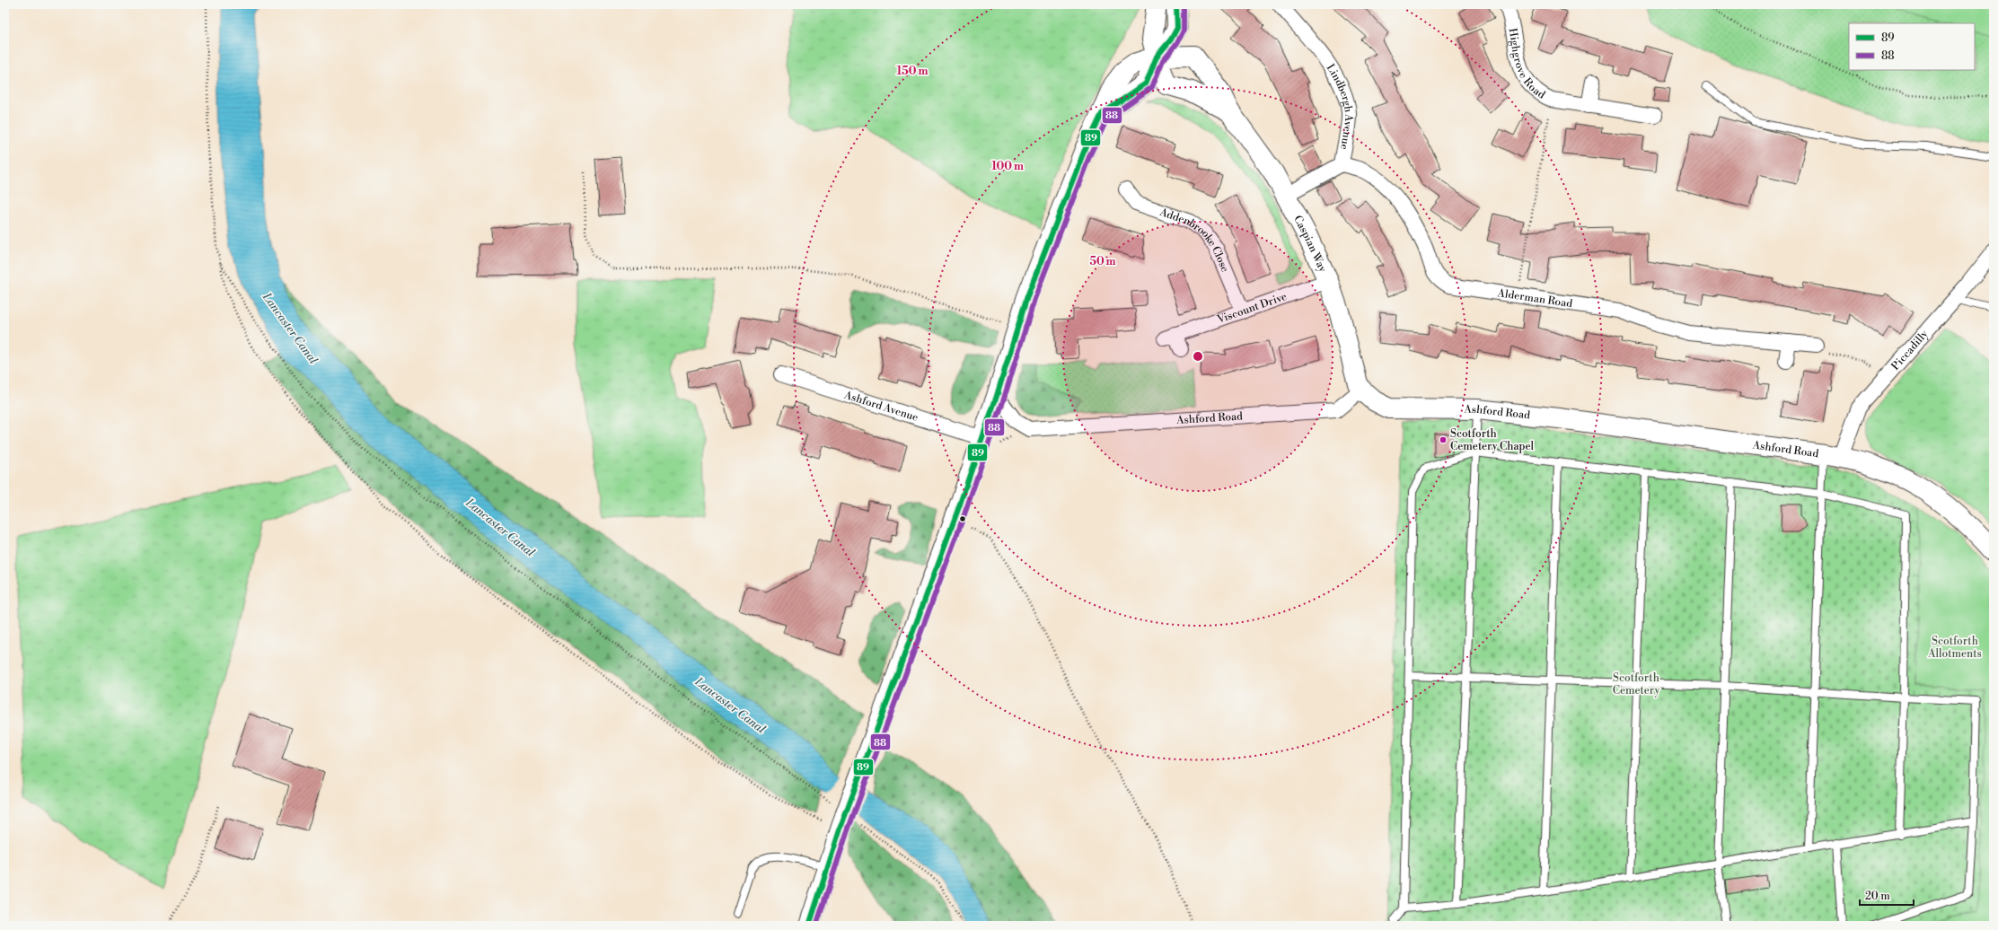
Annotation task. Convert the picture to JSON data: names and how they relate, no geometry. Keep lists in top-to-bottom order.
{
  "streets": {
    "street": [
      "Highgrove Road",
      "Lindbergh Avenue",
      "Addenbrooke Close",
      "Caspian Way",
      "Alderman Road",
      "Viscount Drive",
      "Piccadilly",
      "Ashford Avenue",
      "Ashford Road"
    ]
  },
  "crossings": [
    ["Lindbergh Avenue", "Caspian Way"],
    ["Lindbergh Avenue", "Alderman Road"],
    ["Addenbrooke Close", "Viscount Drive"],
    ["Caspian Way", "Viscount Drive"],
    ["Caspian Way", "Ashford Road"],
    ["Piccadilly", "Ashford Road"]
  ],
  "water": ["Lancaster Canal"],
  "parks": ["Scotforth Allotments", "Scotforth Cemetery"],
  "places": ["Scotforth Cemetery Chapel"],
  "lines": ["transit line 89", "transit line 88"],
  "legend": ["89", "88"],
  "scale_bar": "20 m",
  "rings": ["150 m", "100 m", "50 m"]
}
